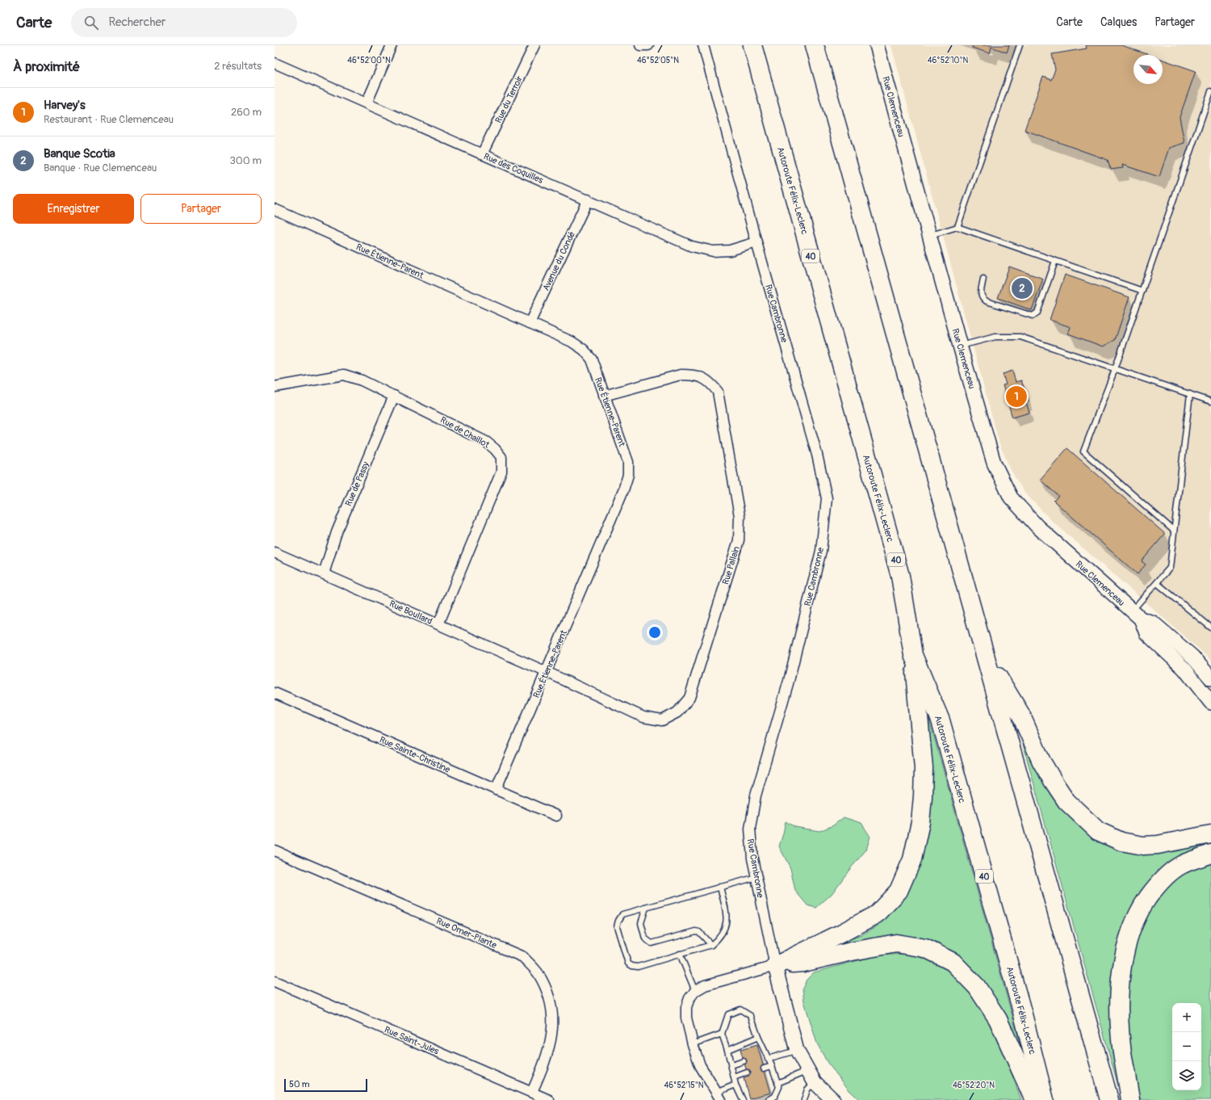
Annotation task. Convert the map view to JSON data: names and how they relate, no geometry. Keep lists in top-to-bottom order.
{
  "streets": {
    "highway": ["Autoroute Félix-Leclerc", "40"],
    "street": [
      "Rue du Terroir",
      "Rue Clemenceau",
      "Rue des Coquilles",
      "Rue Étienne-Parent",
      "Avenue du Condé",
      "Rue Cambronne",
      "Rue de Chaillot",
      "Rue de Passy",
      "Rue Pallain",
      "Rue Boullard",
      "Rue Sainte-Christine",
      "Rue Omer-Plante",
      "Rue Saint-Jules"
    ]
  },
  "crossings": [
    ["Rue du Terroir", "Rue des Coquilles"],
    ["Rue des Coquilles", "Avenue du Condé"],
    ["Rue des Coquilles", "Rue Cambronne"],
    ["Rue Étienne-Parent", "Avenue du Condé"],
    ["Rue Étienne-Parent", "Rue Pallain"],
    ["Rue Étienne-Parent", "Rue Boullard"],
    ["Rue Étienne-Parent", "Rue Sainte-Christine"],
    ["Rue de Chaillot", "Rue de Passy"],
    ["Rue de Chaillot", "Rue Boullard"],
    ["Rue de Passy", "Rue Boullard"],
    ["Rue Pallain", "Rue Boullard"],
    ["Rue Omer-Plante", "Rue Saint-Jules"]
  ],
  "scale_bar": "50 m",
  "north": "bottom right",
  "page": {
    "header": "Carte",
    "search": "Rechercher",
    "nav": ["Carte", "Calques", "Partager"],
    "heading": ["À proximité", "2 résultats"],
    "list": [
      {
        "mark": "1",
        "name": "Harvey's",
        "note": "Restaurant · Rue Clemenceau",
        "value": "260 m"
      },
      {
        "mark": "2",
        "name": "Banque Scotia",
        "note": "Banque · Rue Clemenceau",
        "value": "300 m"
      }
    ],
    "buttons": ["Enregistrer", "Partager"],
    "pins": ["2", "1"],
    "map_buttons": ["+", "−"],
    "scale": "50 m"
  },
  "coordinates": [
    "46°52'00\"N",
    "46°52'05\"N",
    "46°52'10\"N",
    "46°52'15\"N",
    "46°52'20\"N"
  ]
}
